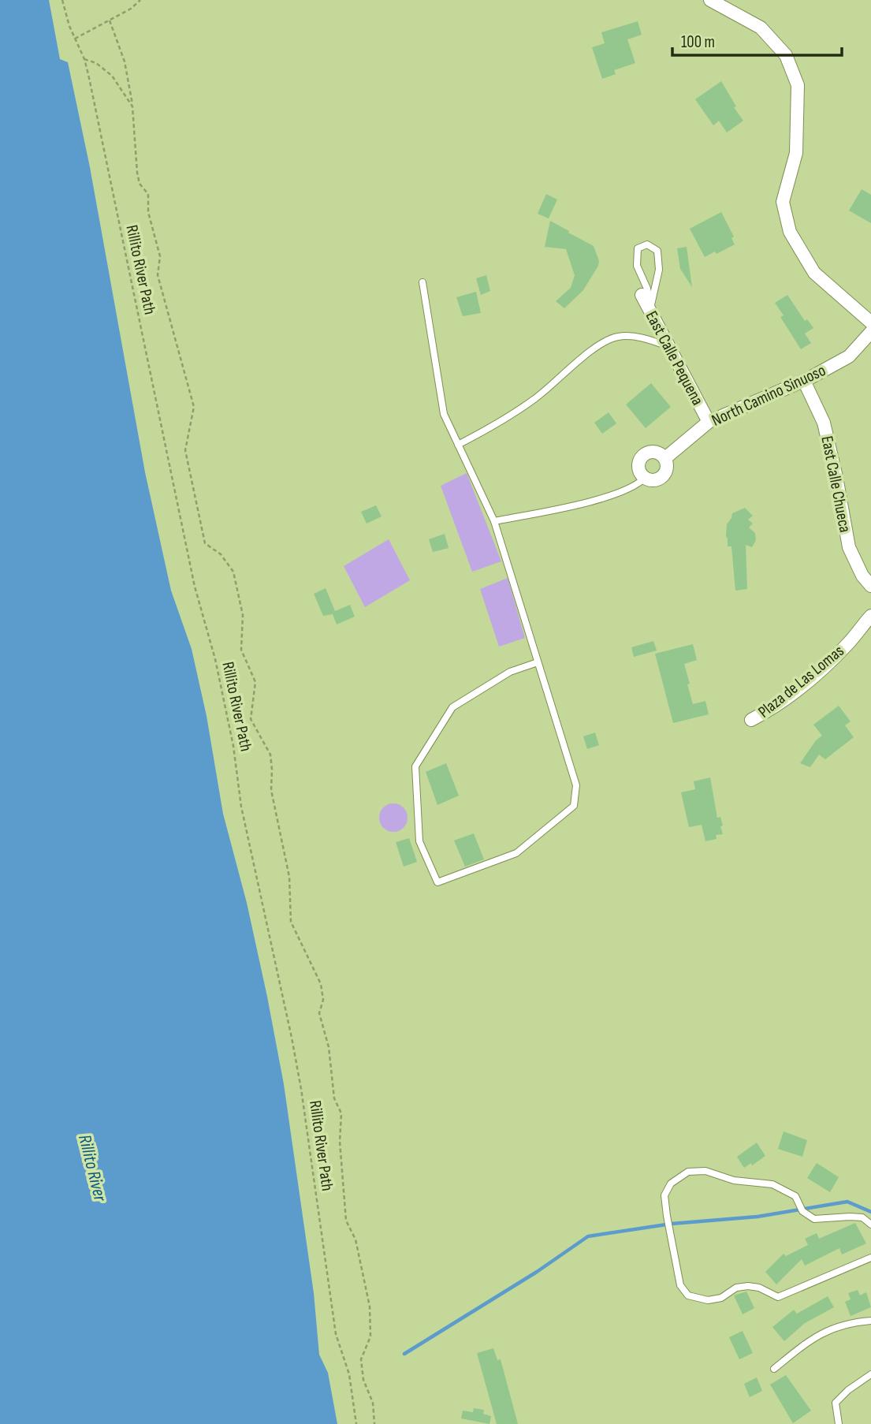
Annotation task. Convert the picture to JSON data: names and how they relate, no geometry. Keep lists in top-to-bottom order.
{
  "streets": {
    "street": [
      "East Calle Pequena",
      "North Camino Sinuoso",
      "East Calle Chueca",
      "Plaza de Las Lomas"
    ],
    "path": ["Rillito River Path"]
  },
  "crossings": [
    ["East Calle Pequena", "North Camino Sinuoso"],
    ["North Camino Sinuoso", "East Calle Chueca"]
  ],
  "water": ["Rillito River"],
  "scale_bar": "100 m"
}
